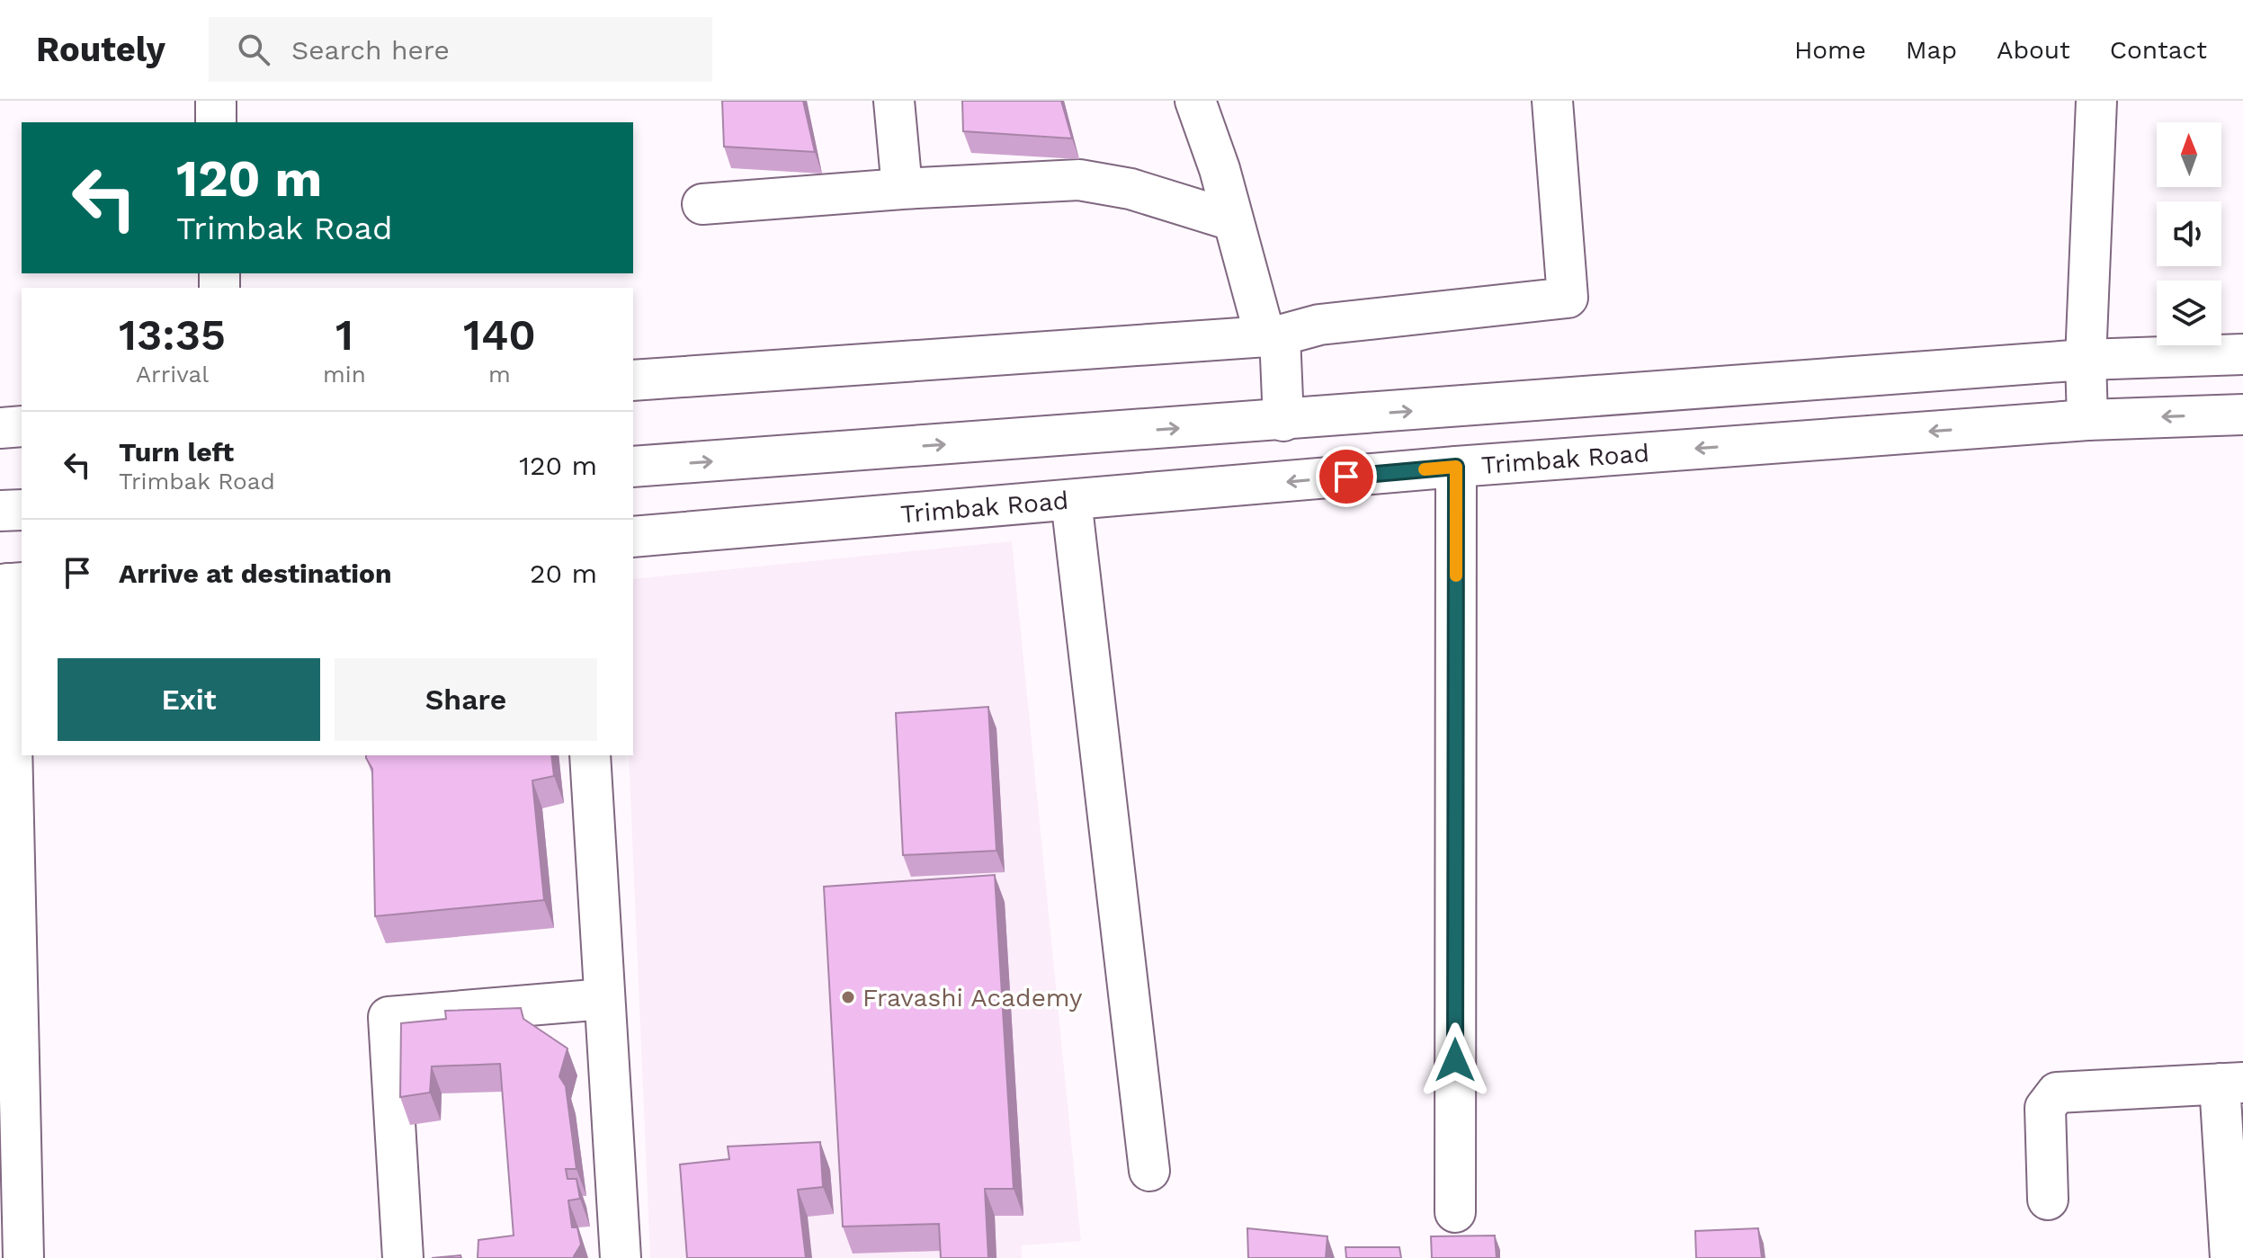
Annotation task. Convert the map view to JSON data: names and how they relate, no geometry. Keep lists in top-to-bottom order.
{
  "streets": {
    "main road": ["Trimbak Road"]
  },
  "places": ["Fravashi Academy"],
  "north": "top",
  "page": {
    "header": "Routely",
    "search": "Search here",
    "nav": [
      "Home",
      "Map",
      "About",
      "Contact"
    ],
    "turn": ["120 m", "Trimbak Road"],
    "eta": [
      "13:35",
      "Arrival",
      "1",
      "min",
      "140",
      "m"
    ],
    "list": [
      {
        "name": "Turn left",
        "note": "Trimbak Road",
        "value": "120 m"
      },
      {
        "name": "Arrive at destination",
        "value": "20 m"
      }
    ],
    "buttons": ["Exit", "Share"]
  }
}
